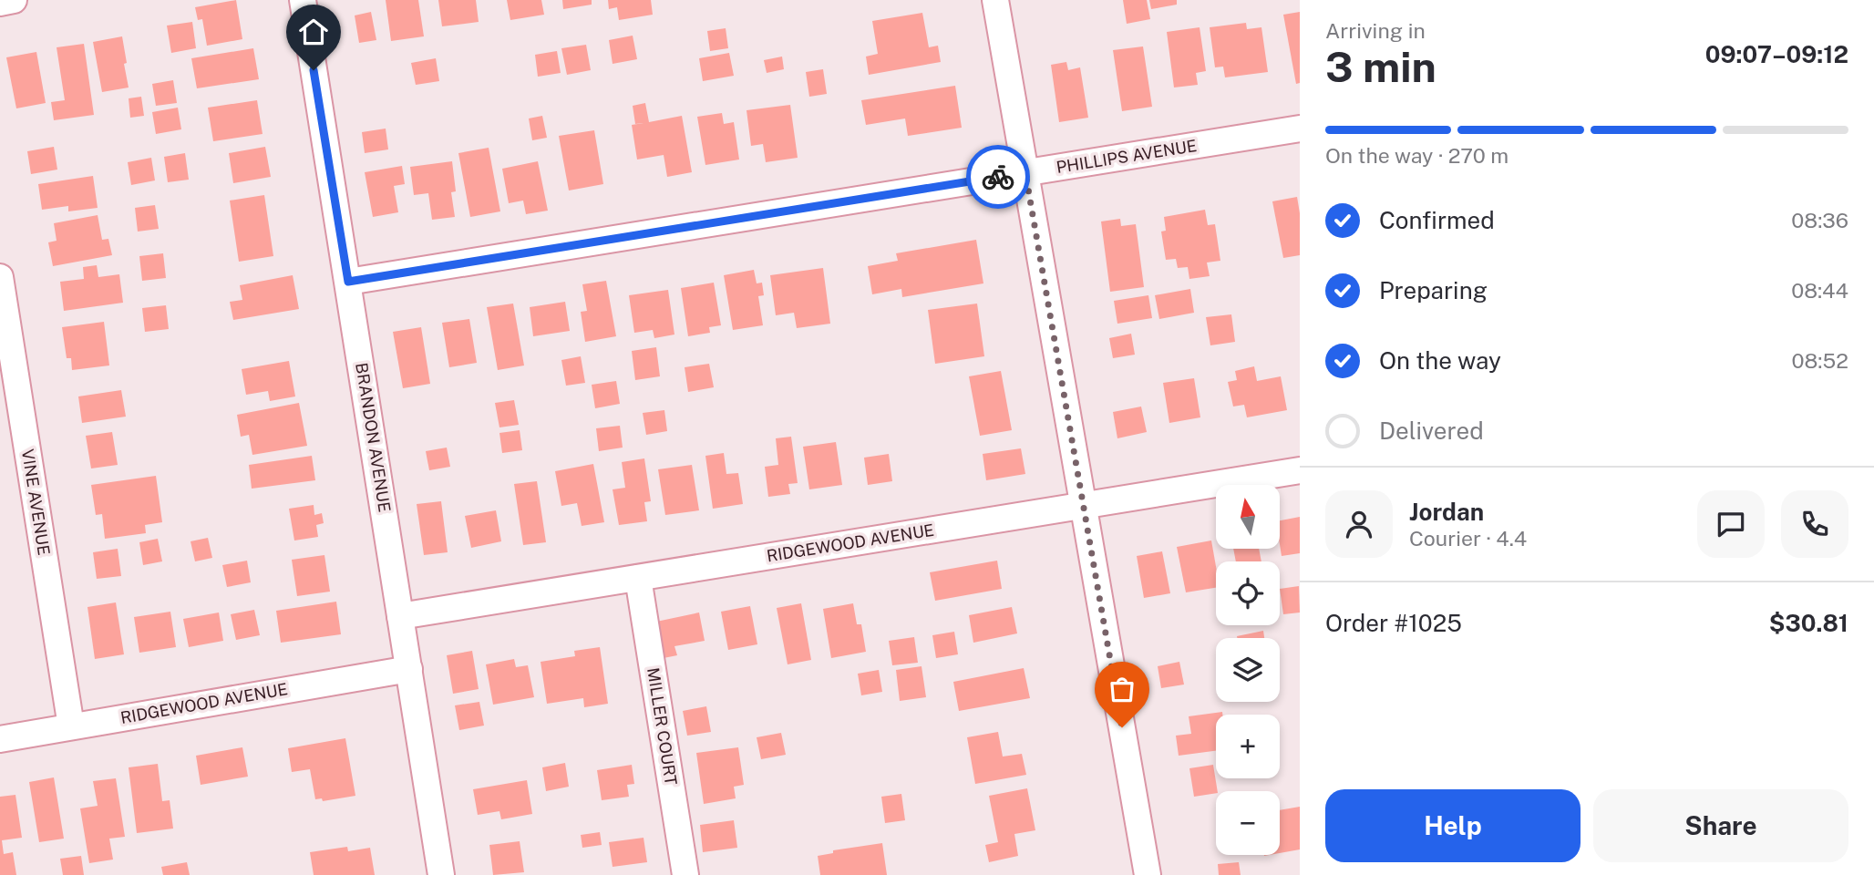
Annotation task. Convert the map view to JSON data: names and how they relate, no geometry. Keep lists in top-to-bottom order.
{
  "streets": {
    "street": [
      "PHILLIPS AVENUE",
      "BRANDON AVENUE",
      "VINE AVENUE",
      "RIDGEWOOD AVENUE",
      "MILLER COURT"
    ]
  },
  "crossings": [
    ["PHILLIPS AVENUE", "BRANDON AVENUE"],
    ["BRANDON AVENUE", "RIDGEWOOD AVENUE"],
    ["VINE AVENUE", "RIDGEWOOD AVENUE"],
    ["RIDGEWOOD AVENUE", "MILLER COURT"]
  ],
  "north": "top",
  "page": {
    "heading": ["3 min", "Arriving in", "09:07–09:12"],
    "panel": [
      "Jordan",
      "Courier · 4.4",
      "Order #1025",
      "$30.81"
    ],
    "bar": "On the way · 270 m",
    "list": [
      ["Confirmed", "08:36"],
      ["Preparing", "08:44"],
      ["On the way", "08:52"],
      "Delivered"
    ],
    "map_buttons": ["+", "−"],
    "buttons": ["Help", "Share"]
  }
}
